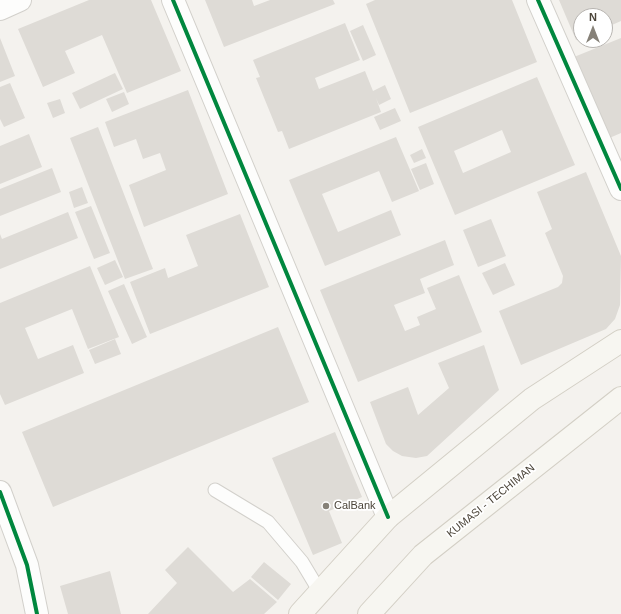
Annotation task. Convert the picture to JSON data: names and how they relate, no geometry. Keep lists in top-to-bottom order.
{
  "streets": {
    "main road": ["KUMASI - TECHIMAN"]
  },
  "places": ["CalBank"],
  "north": "top"
}
